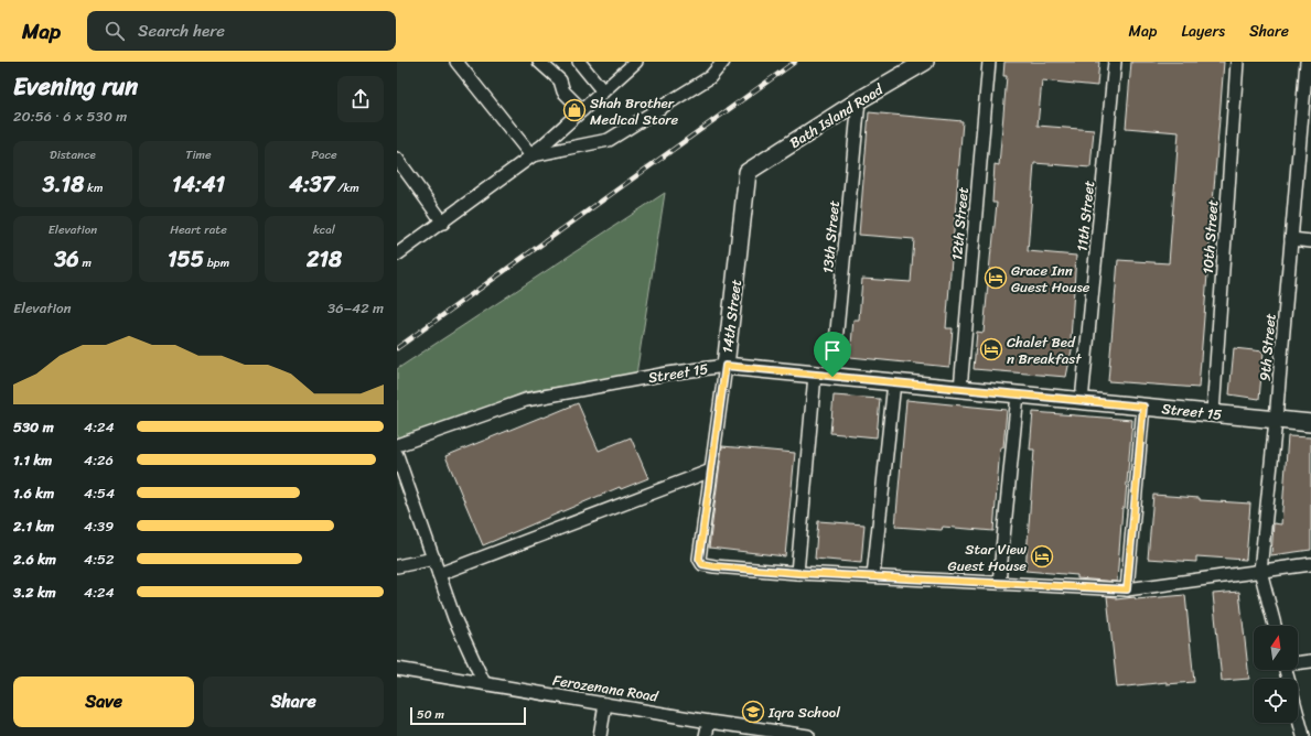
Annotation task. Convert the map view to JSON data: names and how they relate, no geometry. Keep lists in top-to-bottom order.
{
  "streets": {
    "street": [
      "Bath Island Road",
      "11th Street",
      "12th Street",
      "13th Street",
      "10th Street",
      "14th Street",
      "9th Street",
      "Street 15",
      "Ferozenana Road"
    ]
  },
  "crossings": [
    ["Bath Island Road", "13th Street"],
    ["Bath Island Road", "14th Street"],
    ["11th Street", "Street 15"],
    ["12th Street", "Street 15"],
    ["13th Street", "Street 15"],
    ["10th Street", "Street 15"],
    ["14th Street", "Street 15"],
    ["9th Street", "Street 15"]
  ],
  "places": {
    "shop": ["Shah Brother Medical Store"],
    "hotel": ["Grace Inn Guest House", "Chalet Bed n Breakfast", "Star View Guest House"],
    "school or university": ["Iqra School"]
  },
  "scale_bar": "50 m",
  "north": "top",
  "page": {
    "header": "Map",
    "search": "Search here",
    "nav": ["Map", "Layers", "Share"],
    "heading": ["Evening run", "20:56 · 6 × 530 m"],
    "stats": [
      ["Distance", "3.18 km"],
      ["Time", "14:41"],
      ["Pace", "4:37 /km"],
      ["Elevation", "36 m"],
      ["Heart rate", "155 bpm"],
      ["kcal", "218"]
    ],
    "chart": ["Elevation", "36–42 m"],
    "list": [
      {
        "name": "530 m",
        "note": "4:24"
      },
      {
        "name": "1.1 km",
        "note": "4:26"
      },
      {
        "name": "1.6 km",
        "note": "4:54"
      },
      {
        "name": "2.1 km",
        "note": "4:39"
      },
      {
        "name": "2.6 km",
        "note": "4:52"
      },
      {
        "name": "3.2 km",
        "note": "4:24"
      }
    ],
    "buttons": ["Save", "Share"],
    "scale": "50 m"
  }
}
